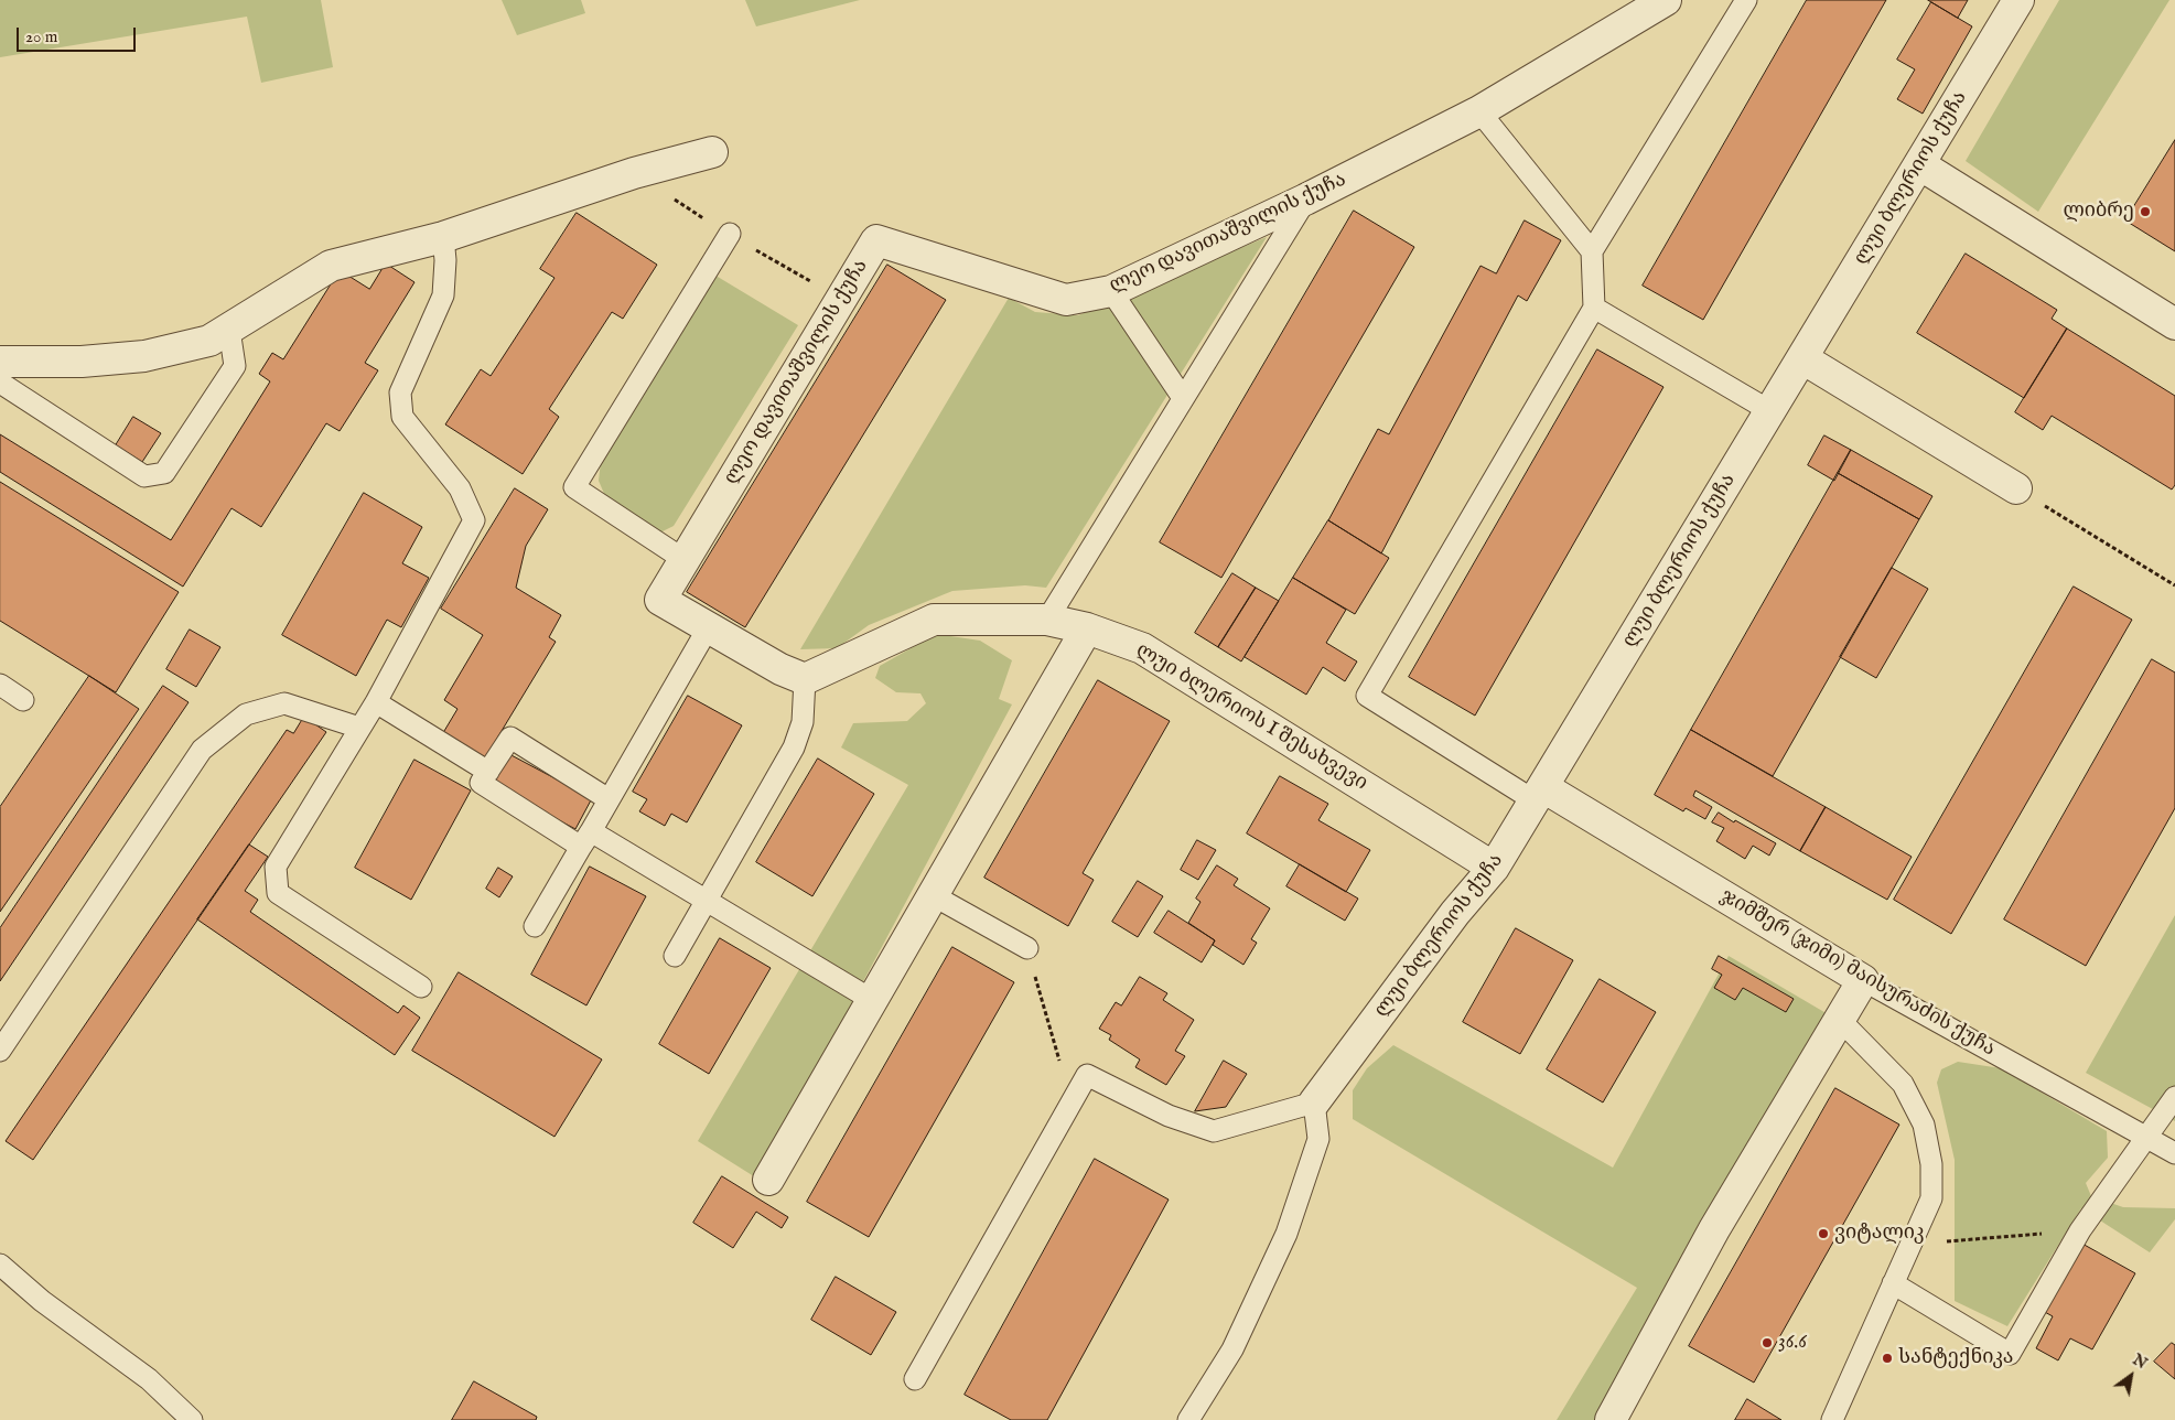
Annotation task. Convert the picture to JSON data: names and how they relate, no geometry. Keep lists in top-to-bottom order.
{
  "streets": {
    "street": [
      "ლუი ბლერიოს ქუჩა",
      "ლეო დავითაშვილის ქუჩა",
      "ლუი ბლერიოს I შესახვევი",
      "ჯიმშერ (ჯიმი) მაისურაძის ქუჩა"
    ]
  },
  "crossings": [
    ["ლუი ბლერიოს ქუჩა", "ლუი ბლერიოს I შესახვევი"],
    ["ლუი ბლერიოს ქუჩა", "ჯიმშერ (ჯიმი) მაისურაძის ქუჩა"]
  ],
  "places": [
    "ლიბრე",
    "ვიტალიკ",
    "36.6",
    "სანტექნიკა"
  ],
  "scale_bar": "20 m",
  "north": "top right"
}
